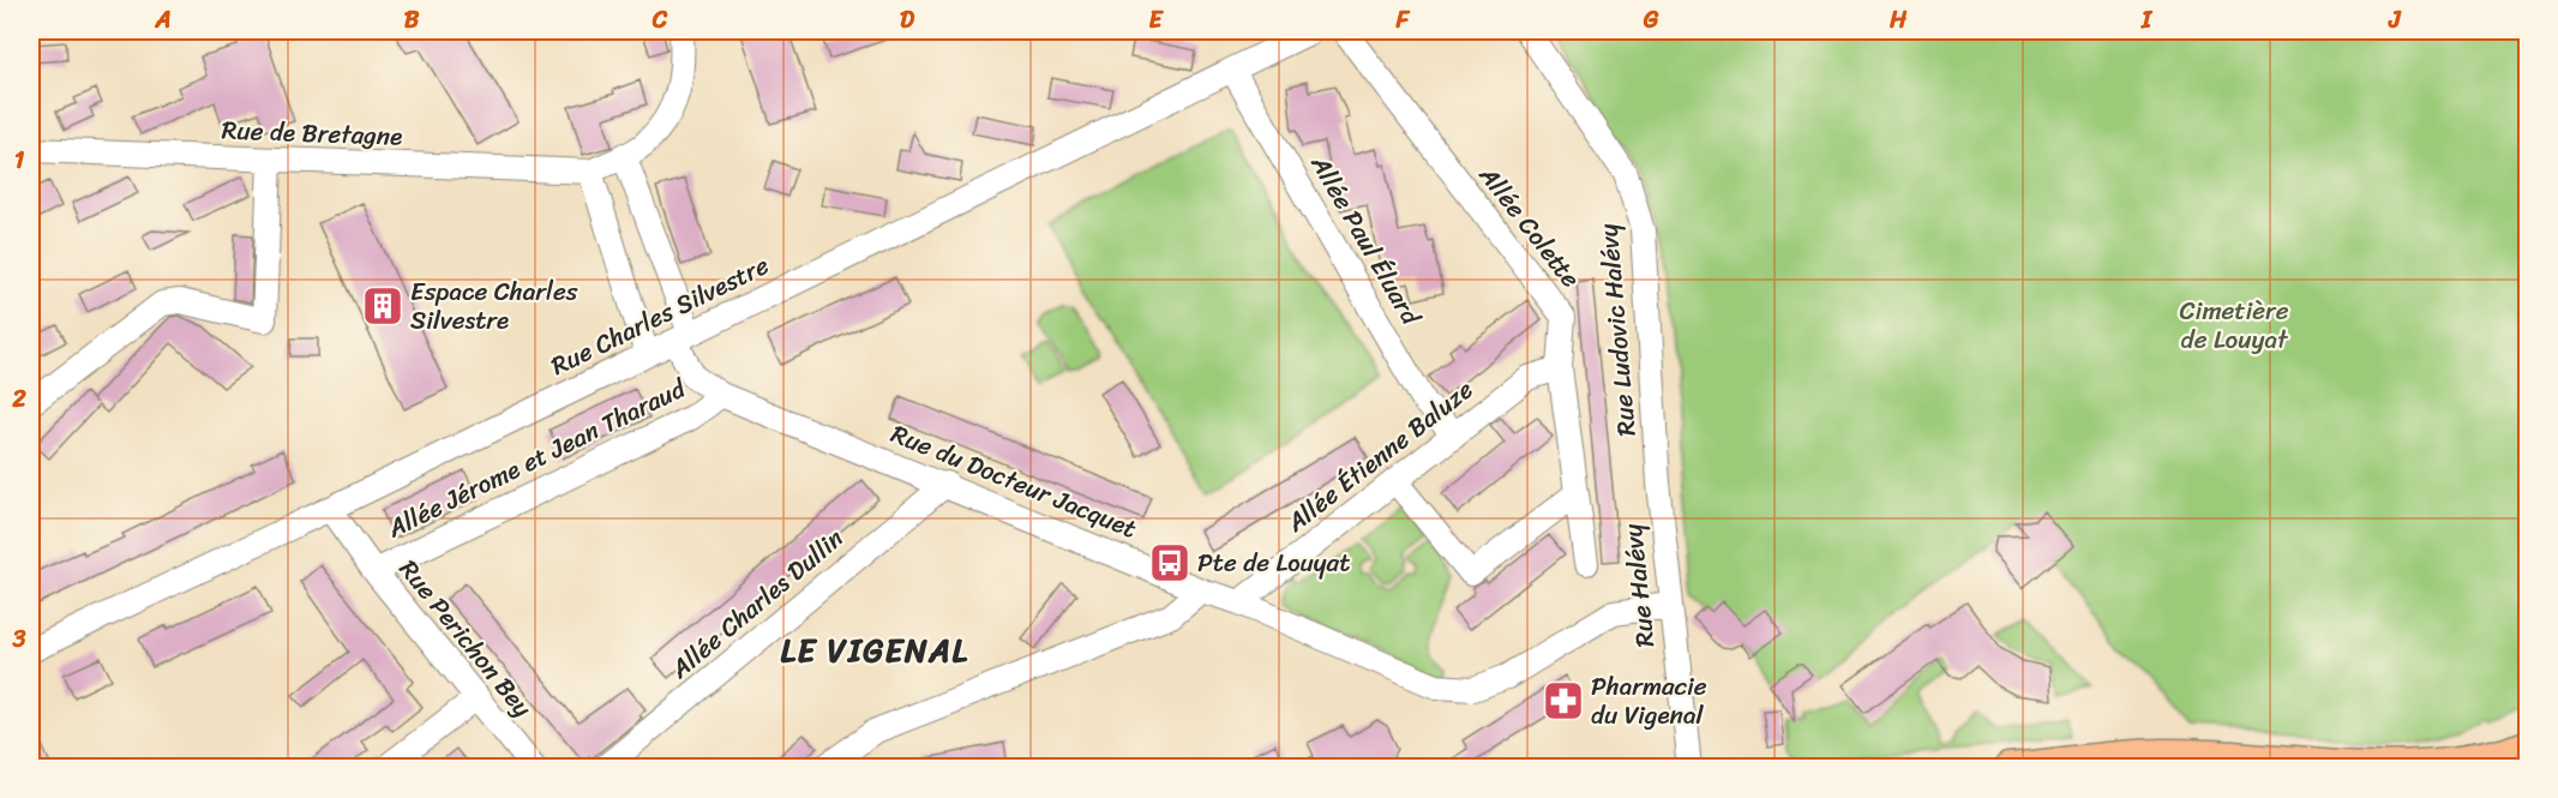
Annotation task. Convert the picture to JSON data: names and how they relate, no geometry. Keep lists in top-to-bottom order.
{
  "streets": {
    "street": [
      "Rue de Bretagne",
      "Allée Colette",
      "Allée Paul Éluard",
      "Rue Charles Silvestre",
      "Rue Ludovic Halévy",
      "Allée Étienne Baluze",
      "Allée Jérome et Jean Tharaud",
      "Rue du Docteur Jacquet",
      "Rue Halévy",
      "Allée Charles Dullin",
      "Rue Perichon Bey"
    ]
  },
  "crossings": [
    ["Allée Colette", "Allée Étienne Baluze"],
    ["Allée Paul Éluard", "Rue Charles Silvestre"],
    ["Allée Paul Éluard", "Allée Étienne Baluze"],
    ["Rue Charles Silvestre", "Rue du Docteur Jacquet"],
    ["Rue Charles Silvestre", "Rue Perichon Bey"],
    ["Rue Ludovic Halévy", "Rue Halévy"],
    ["Allée Étienne Baluze", "Rue du Docteur Jacquet"],
    ["Allée Jérome et Jean Tharaud", "Rue du Docteur Jacquet"],
    ["Allée Jérome et Jean Tharaud", "Rue Perichon Bey"],
    ["Rue du Docteur Jacquet", "Rue Halévy"],
    ["Rue du Docteur Jacquet", "Allée Charles Dullin"]
  ],
  "districts": ["LE VIGENAL"],
  "parks": ["Cimetière de Louyat"],
  "places": {
    "building": ["Espace Charles Silvestre"],
    "bus stop": ["Pte de Louyat"],
    "pharmacy": ["Pharmacie du Vigenal"]
  },
  "grid": {
    "columns": [
      "A",
      "B",
      "C",
      "D",
      "E",
      "F",
      "G",
      "H",
      "I",
      "J"
    ],
    "rows": ["1", "2", "3"]
  }
}
